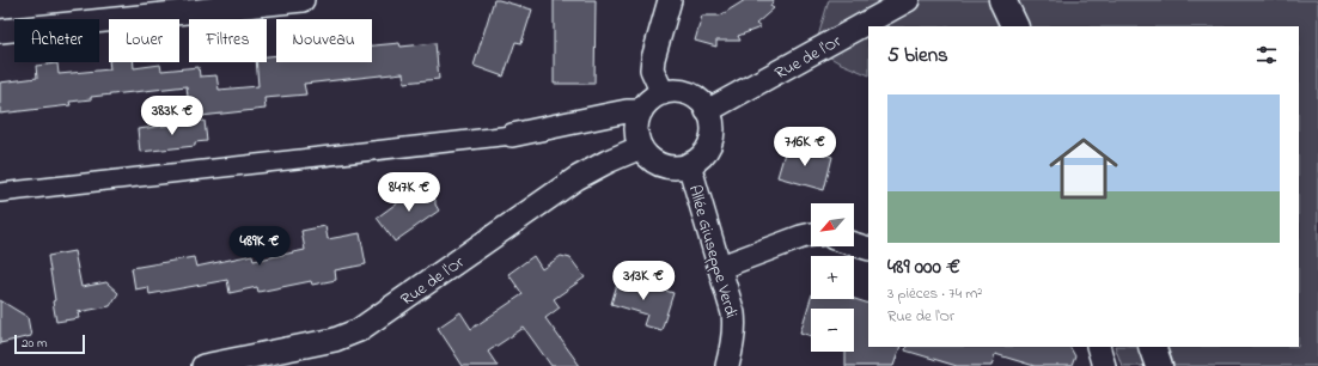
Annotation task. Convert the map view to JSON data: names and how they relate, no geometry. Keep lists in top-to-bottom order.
{
  "streets": {
    "street": ["Rue de l'Or", "Allée Giuseppe Verdi"]
  },
  "crossings": [
    ["Rue de l'Or", "Allée Giuseppe Verdi"]
  ],
  "scale_bar": "20 m",
  "north": "bottom left",
  "page": {
    "chip": [
      "Acheter",
      "Louer",
      "Filtres",
      "Nouveau"
    ],
    "heading": "5 biens",
    "list": [
      {
        "name": "489 000 €",
        "note": "3 pièces · 74 m² · Rue de l'Or"
      }
    ],
    "price": [
      "383K €",
      "716K €",
      "847K €",
      "489K €",
      "313K €"
    ],
    "map_buttons": ["+", "−"],
    "scale": "20 m"
  }
}
